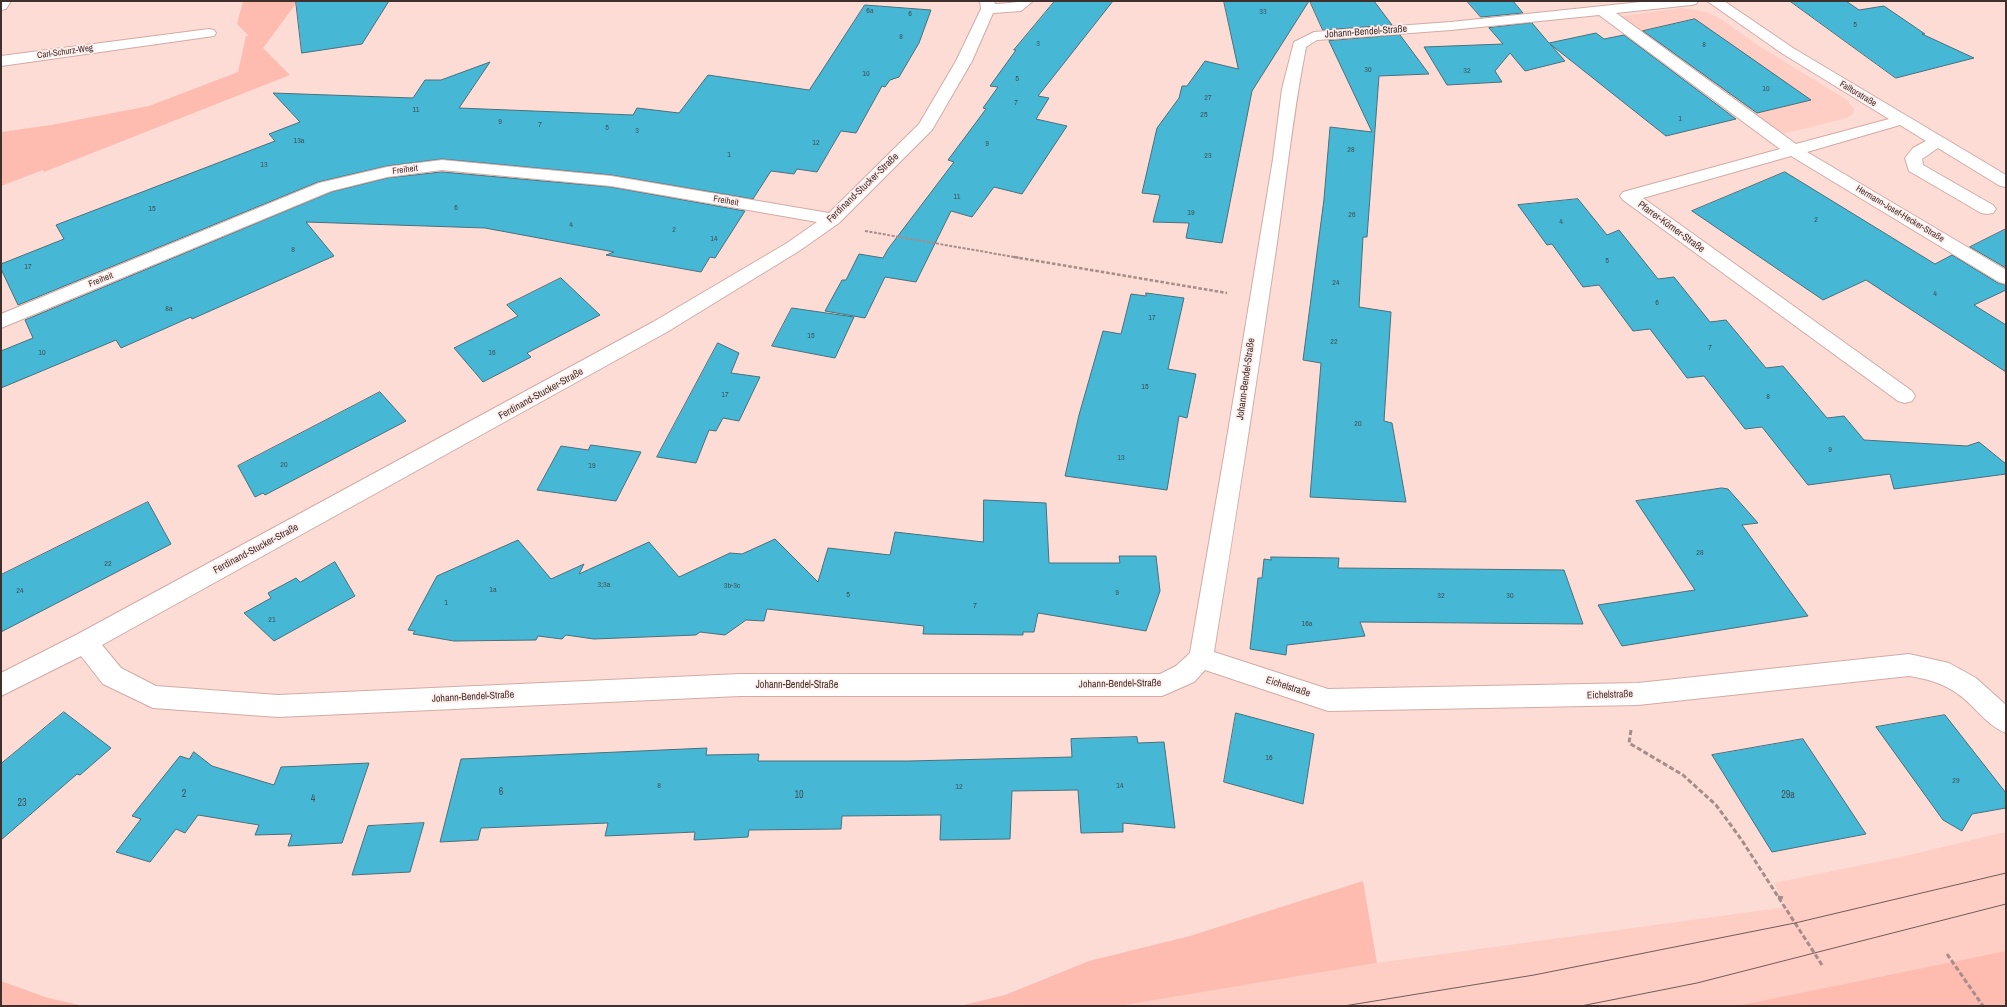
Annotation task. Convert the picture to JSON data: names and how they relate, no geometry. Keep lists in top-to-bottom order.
{
  "streets": {
    "street": [
      "Johann-Bendel-Straße",
      "Carl-Schurz-Weg",
      "Falltorstraße",
      "Freiheit",
      "Ferdinand-Stucker-Straße",
      "Hermann-Josef-Hecker-Straße",
      "Pfarrer-Körner-Straße",
      "Eichelstraße"
    ]
  },
  "crossings": [
    ["Johann-Bendel-Straße", "Ferdinand-Stucker-Straße"],
    ["Johann-Bendel-Straße", "Hermann-Josef-Hecker-Straße"],
    ["Johann-Bendel-Straße", "Eichelstraße"],
    ["Falltorstraße", "Pfarrer-Körner-Straße"],
    ["Freiheit", "Ferdinand-Stucker-Straße"],
    ["Hermann-Josef-Hecker-Straße", "Pfarrer-Körner-Straße"]
  ],
  "house_numbers": [
    "6a",
    "33",
    "6",
    "5",
    "8",
    "3",
    "8",
    "30",
    "32",
    "10",
    "5",
    "10",
    "27",
    "7",
    "11",
    "25",
    "1",
    "9",
    "7",
    "5",
    "3",
    "13a",
    "12",
    "9",
    "28",
    "1",
    "23",
    "13",
    "11",
    "6",
    "15",
    "19",
    "26",
    "2",
    "4",
    "4",
    "2",
    "14",
    "8",
    "5",
    "17",
    "24",
    "4",
    "6",
    "8a",
    "17",
    "15",
    "22",
    "7",
    "10",
    "16",
    "15",
    "17",
    "8",
    "20",
    "9",
    "13",
    "20",
    "19",
    "28",
    "22",
    "3;3a",
    "3b-3c",
    "1a",
    "24",
    "9",
    "5",
    "32",
    "30",
    "1",
    "7",
    "21",
    "16a",
    "16",
    "29",
    "8",
    "14",
    "12",
    "6",
    "2",
    "10",
    "29a",
    "4",
    "23"
  ]
}
